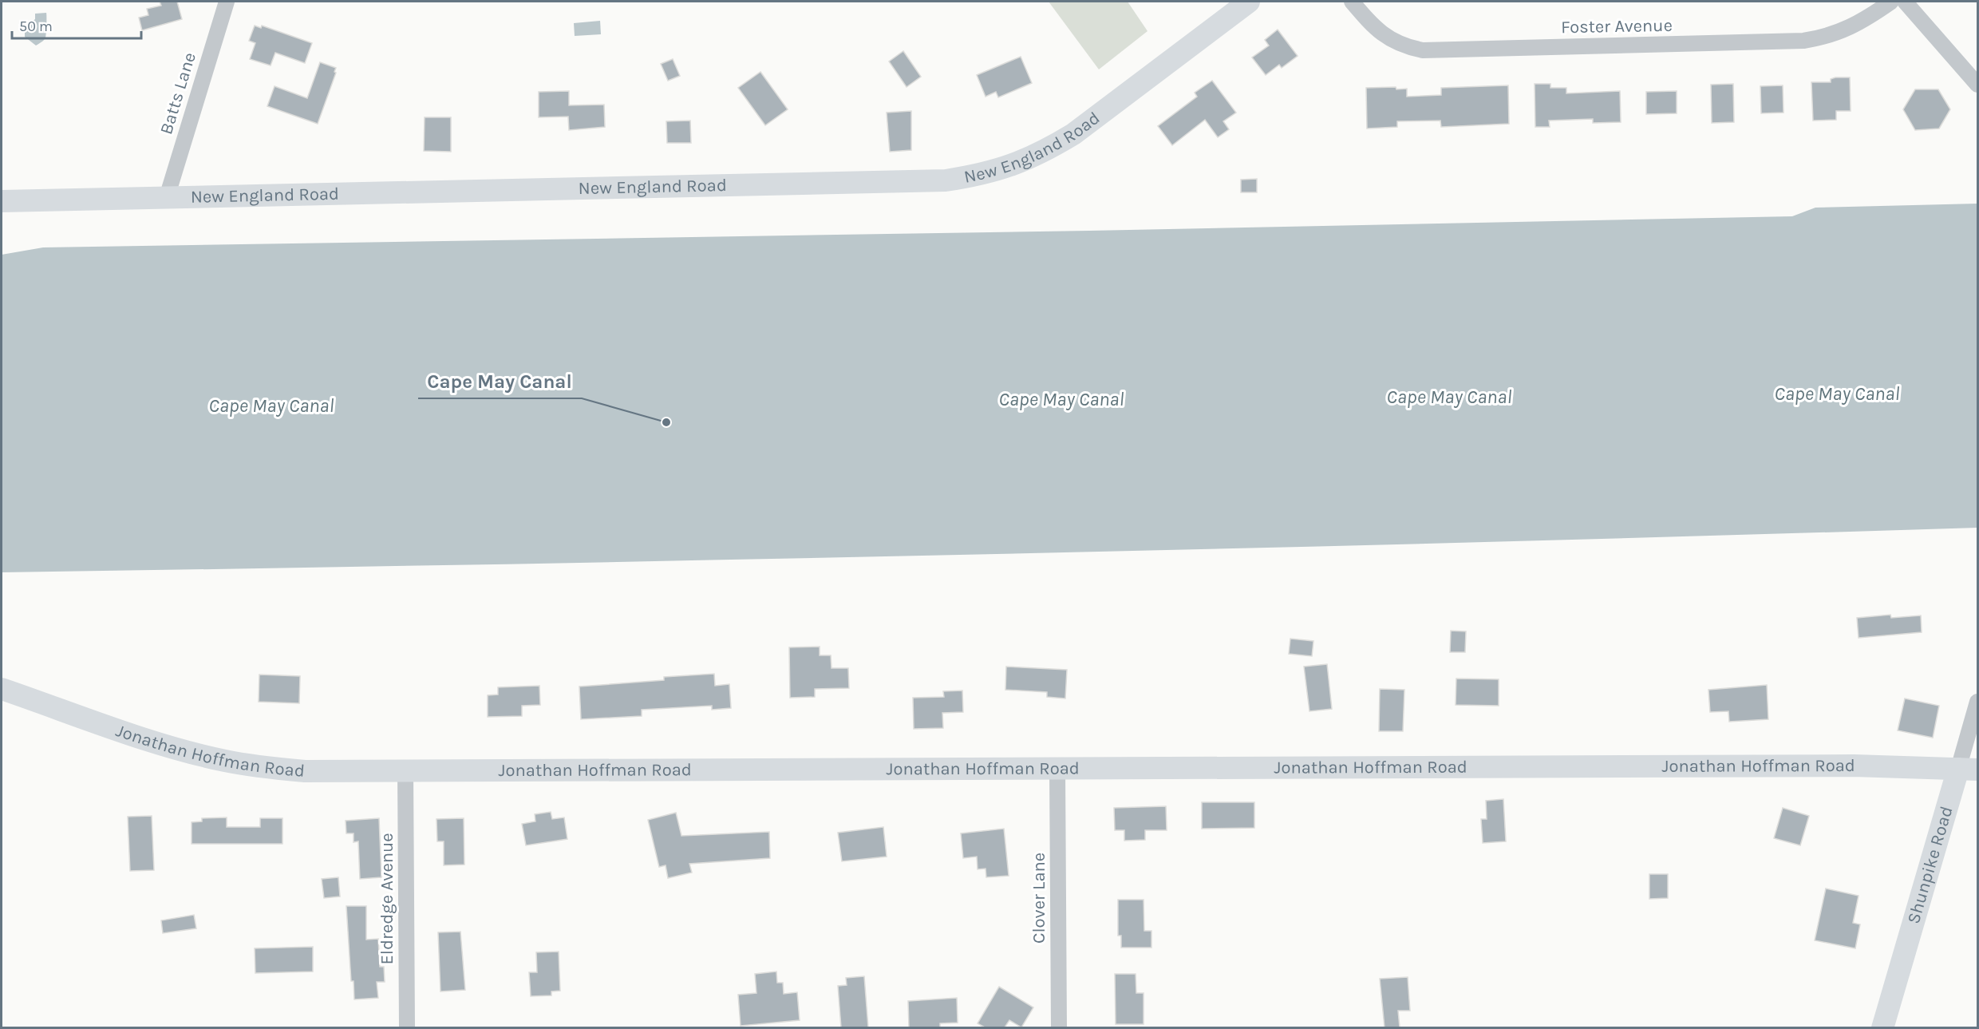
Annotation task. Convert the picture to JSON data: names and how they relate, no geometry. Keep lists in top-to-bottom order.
{
  "streets": {
    "street": [
      "Foster Avenue",
      "Batts Lane",
      "New England Road",
      "Jonathan Hoffman Road",
      "Shunpike Road",
      "Clover Lane",
      "Eldredge Avenue"
    ]
  },
  "crossings": [
    ["Batts Lane", "New England Road"],
    ["Jonathan Hoffman Road", "Shunpike Road"],
    ["Jonathan Hoffman Road", "Clover Lane"],
    ["Jonathan Hoffman Road", "Eldredge Avenue"]
  ],
  "water": ["Cape May Canal"],
  "places": ["Cape May Canal"],
  "scale_bar": "50 m"
}
